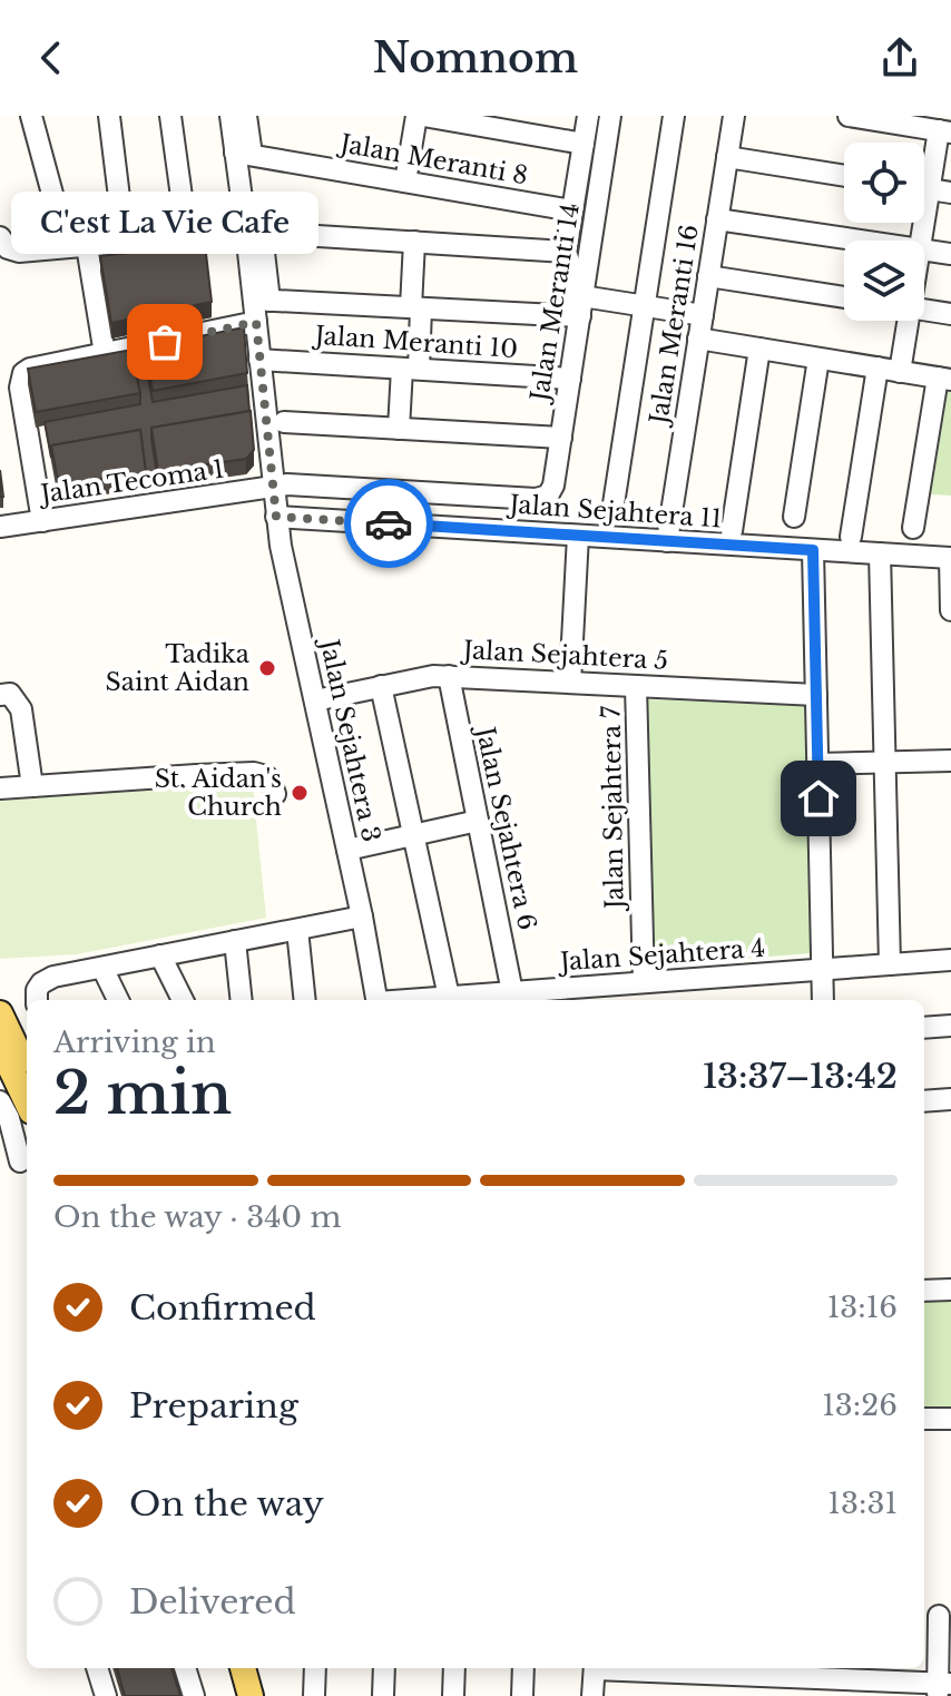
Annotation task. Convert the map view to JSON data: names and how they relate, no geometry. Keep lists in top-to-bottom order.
{
  "streets": {
    "street": [
      "Jalan Meranti 8",
      "Jalan Meranti 14",
      "Jalan Meranti 16",
      "Jalan Meranti 10",
      "Jalan Tecoma 1",
      "Jalan Sejahtera 11",
      "Jalan Sejahtera 5",
      "Jalan Sejahtera 3",
      "Jalan Sejahtera 7",
      "Jalan Sejahtera 6",
      "Jalan Sejahtera 4"
    ]
  },
  "crossings": [
    ["Jalan Meranti 8", "Jalan Sejahtera 3"],
    ["Jalan Meranti 14", "Jalan Meranti 10"],
    ["Jalan Meranti 14", "Jalan Tecoma 1"],
    ["Jalan Meranti 16", "Jalan Sejahtera 11"],
    ["Jalan Meranti 10", "Jalan Sejahtera 3"],
    ["Jalan Tecoma 1", "Jalan Sejahtera 3"],
    ["Jalan Sejahtera 11", "Jalan Sejahtera 3"],
    ["Jalan Sejahtera 5", "Jalan Sejahtera 3"],
    ["Jalan Sejahtera 5", "Jalan Sejahtera 7"],
    ["Jalan Sejahtera 5", "Jalan Sejahtera 6"],
    ["Jalan Sejahtera 7", "Jalan Sejahtera 4"],
    ["Jalan Sejahtera 6", "Jalan Sejahtera 4"]
  ],
  "places": ["C'est La Vie Cafe", "Tadika Saint Aidan", "St. Aidan's Church"],
  "page": {
    "header": "Nomnom",
    "bubble": "C'est La Vie Cafe",
    "heading": ["2 min", "Arriving in", "13:37–13:42"],
    "bar": "On the way · 340 m",
    "list": [
      ["Confirmed", "13:16"],
      ["Preparing", "13:26"],
      ["On the way", "13:31"],
      "Delivered"
    ]
  }
}
